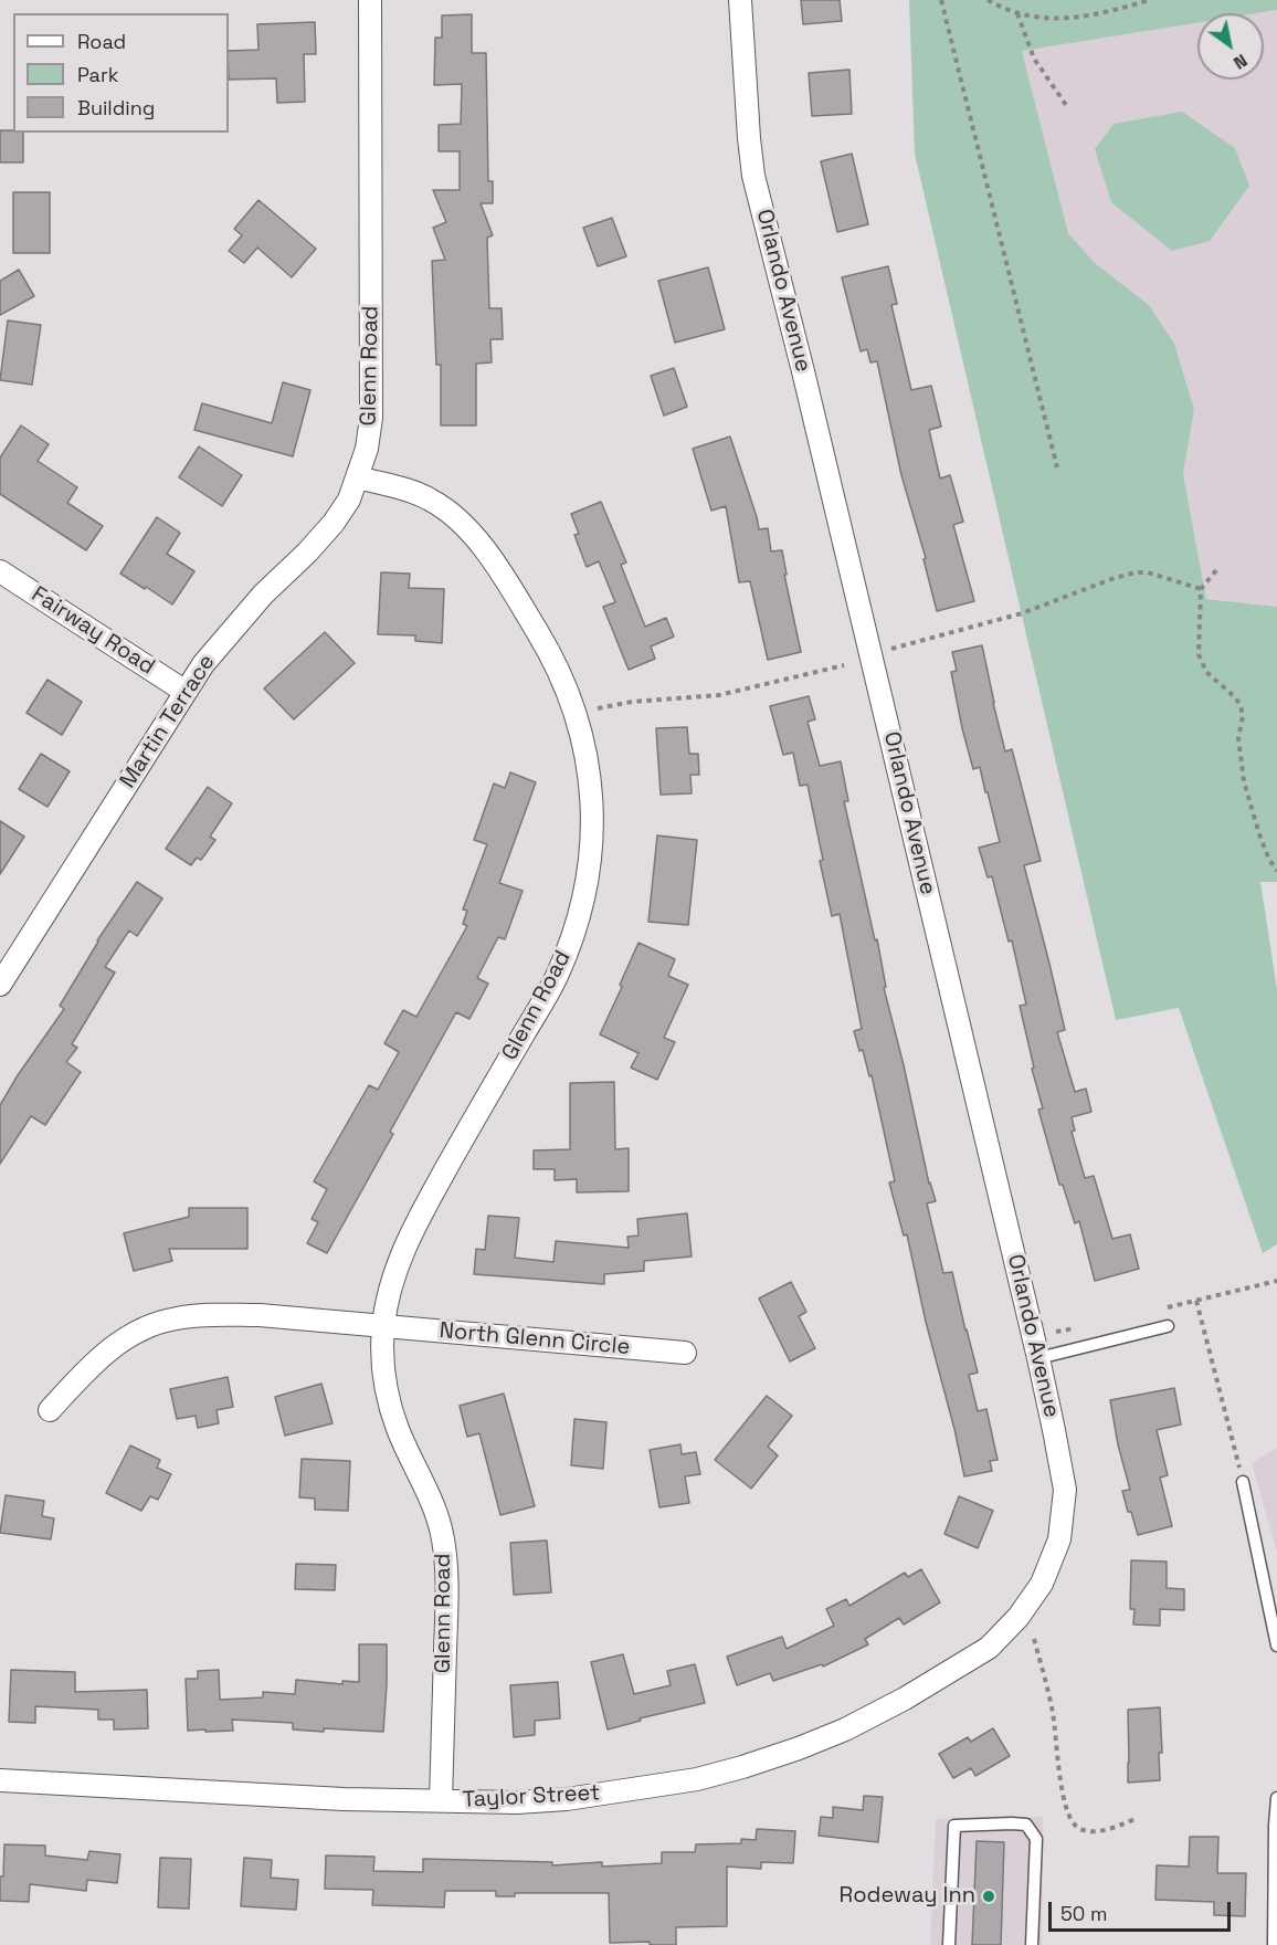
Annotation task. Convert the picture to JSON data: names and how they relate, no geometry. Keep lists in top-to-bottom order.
{
  "streets": {
    "street": [
      "Orlando Avenue",
      "Glenn Road",
      "Fairway Road",
      "Martin Terrace",
      "North Glenn Circle",
      "Taylor Street"
    ]
  },
  "crossings": [
    ["Orlando Avenue", "Taylor Street"],
    ["Glenn Road", "Martin Terrace"],
    ["Glenn Road", "North Glenn Circle"],
    ["Glenn Road", "Taylor Street"],
    ["Fairway Road", "Martin Terrace"]
  ],
  "places": ["Rodeway Inn"],
  "legend": ["Road", "Park", "Building"],
  "scale_bar": "50 m",
  "north": "bottom right"
}
